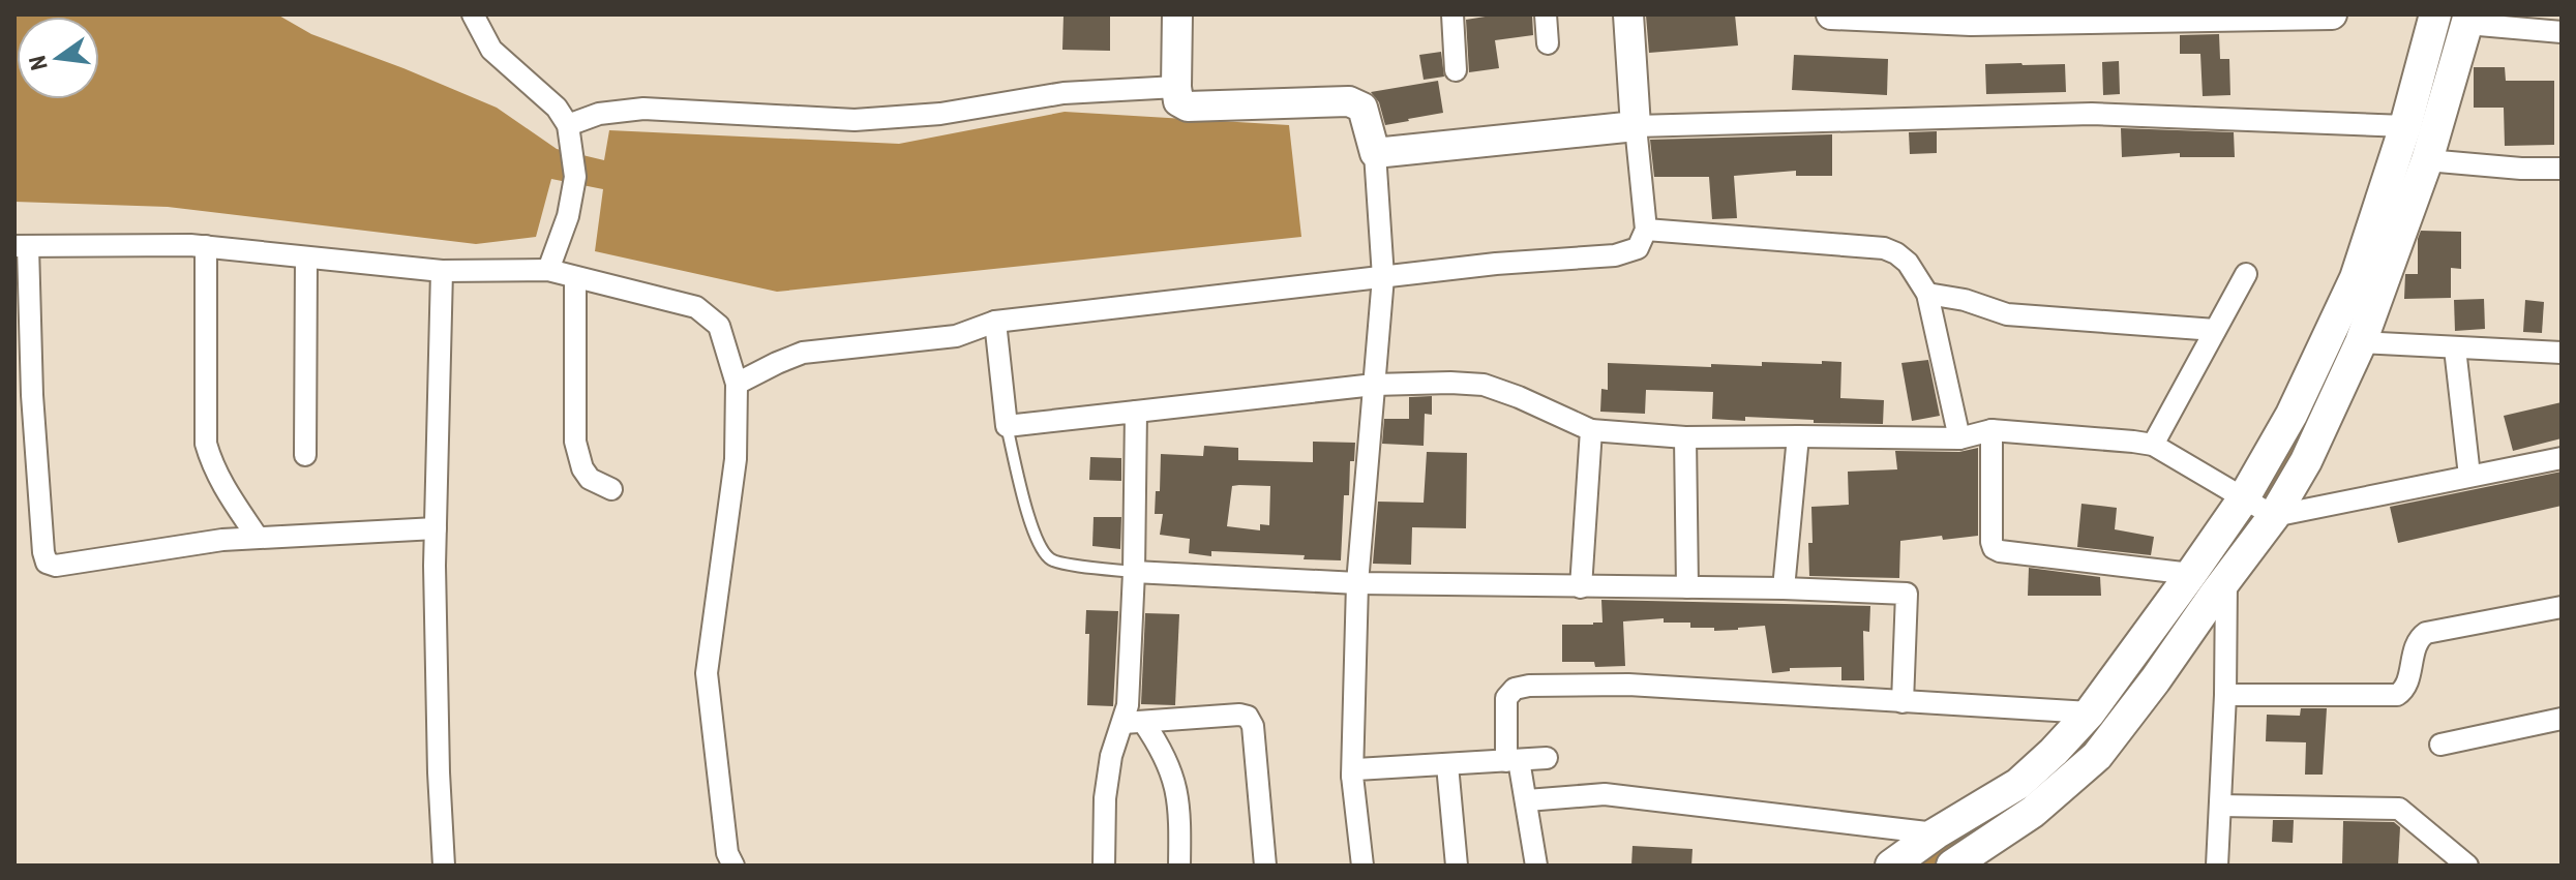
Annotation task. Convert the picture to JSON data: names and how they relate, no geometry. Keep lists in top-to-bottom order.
{
  "north": "left"
}
